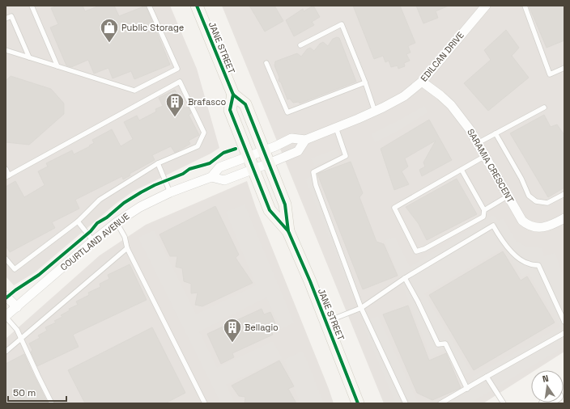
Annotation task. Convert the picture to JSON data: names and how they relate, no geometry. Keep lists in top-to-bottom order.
{
  "streets": {
    "main road": ["JANE STREET"],
    "street": ["EDILCAN DRIVE", "SARAMIA CRESCENT", "COURTLAND AVENUE"]
  },
  "crossings": [
    ["JANE STREET", "EDILCAN DRIVE"],
    ["JANE STREET", "COURTLAND AVENUE"],
    ["EDILCAN DRIVE", "SARAMIA CRESCENT"],
    ["EDILCAN DRIVE", "COURTLAND AVENUE"]
  ],
  "places": {
    "shop": ["Public Storage"],
    "building": ["Brafasco", "Bellagio"]
  },
  "scale_bar": "50 m",
  "north": "top"
}
